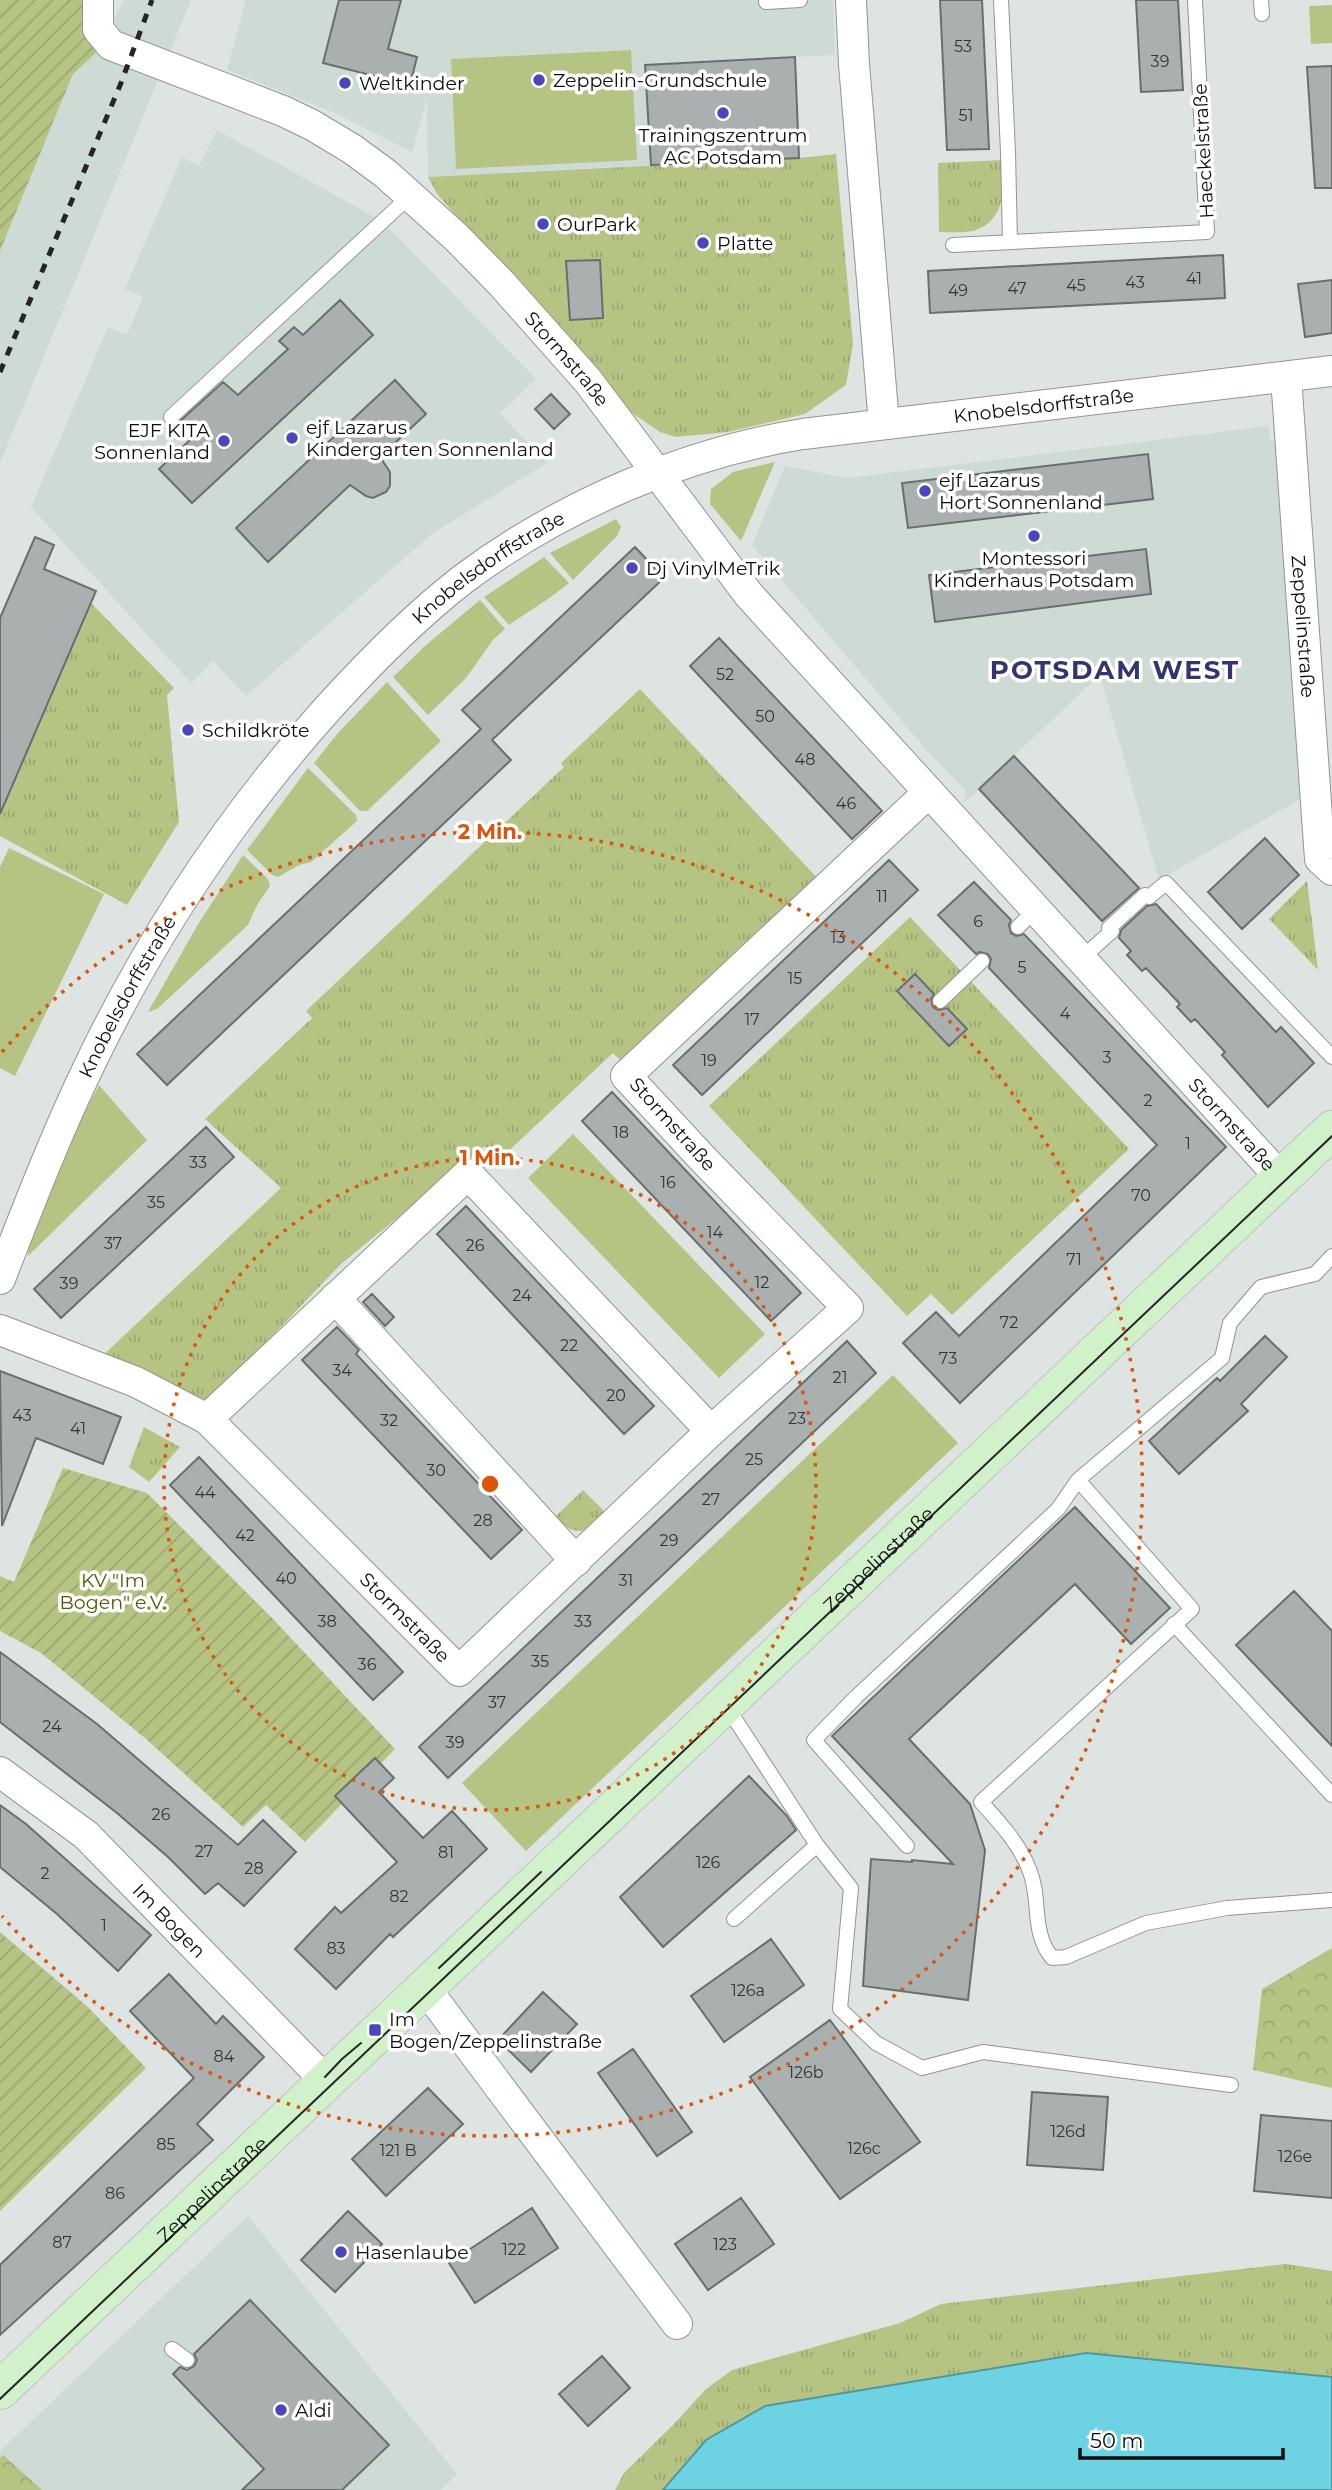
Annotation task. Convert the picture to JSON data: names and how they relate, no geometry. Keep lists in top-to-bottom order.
{
  "streets": {
    "main road": ["Zeppelinstraße"],
    "street": ["Stormstraße", "Knobelsdorffstraße", "Im Bogen"],
    "lane": ["Haeckelstraße"]
  },
  "crossings": [
    ["Stormstraße", "Knobelsdorffstraße"],
    ["Stormstraße", "Zeppelinstraße"],
    ["Knobelsdorffstraße", "Zeppelinstraße"],
    ["Zeppelinstraße", "Im Bogen"]
  ],
  "districts": ["POTSDAM WEST"],
  "parks": ["KV \"Im Bogen\" e.V."],
  "places": {
    "other": [
      "Zeppelin-Grundschule",
      "Weltkinder",
      "Trainingszentrum AC Potsdam",
      "OurPark",
      "Platte",
      "ejf Lazarus Kindergarten Sonnenland",
      "EJF KITA Sonnenland",
      "ejf Lazarus Hort Sonnenland",
      "Montessori Kinderhaus Potsdam",
      "Dj VinylMeTrik",
      "Schildkröte",
      "Hasenlaube",
      "Aldi"
    ],
    "transit": ["Im Bogen/Zeppelinstraße"]
  },
  "house_numbers": [
    "53",
    "39",
    "51",
    "41",
    "43",
    "45",
    "47",
    "49",
    "52",
    "50",
    "48",
    "46",
    "11",
    "6",
    "13",
    "5",
    "15",
    "4",
    "17",
    "3",
    "19",
    "2",
    "18",
    "1",
    "33",
    "16",
    "70",
    "35",
    "14",
    "37",
    "26",
    "71",
    "12",
    "39",
    "24",
    "72",
    "22",
    "73",
    "34",
    "21",
    "20",
    "43",
    "23",
    "32",
    "41",
    "25",
    "30",
    "44",
    "27",
    "28",
    "42",
    "29",
    "40",
    "31",
    "38",
    "33",
    "35",
    "36",
    "37",
    "24",
    "39",
    "26",
    "27",
    "81",
    "126",
    "28",
    "2",
    "82",
    "1",
    "83",
    "126a",
    "84",
    "126b",
    "126d",
    "85",
    "126c",
    "121 B",
    "126e",
    "86",
    "87",
    "123",
    "122"
  ],
  "scale_bar": "50 m",
  "rings": ["2 Min.", "1 Min."]
}
